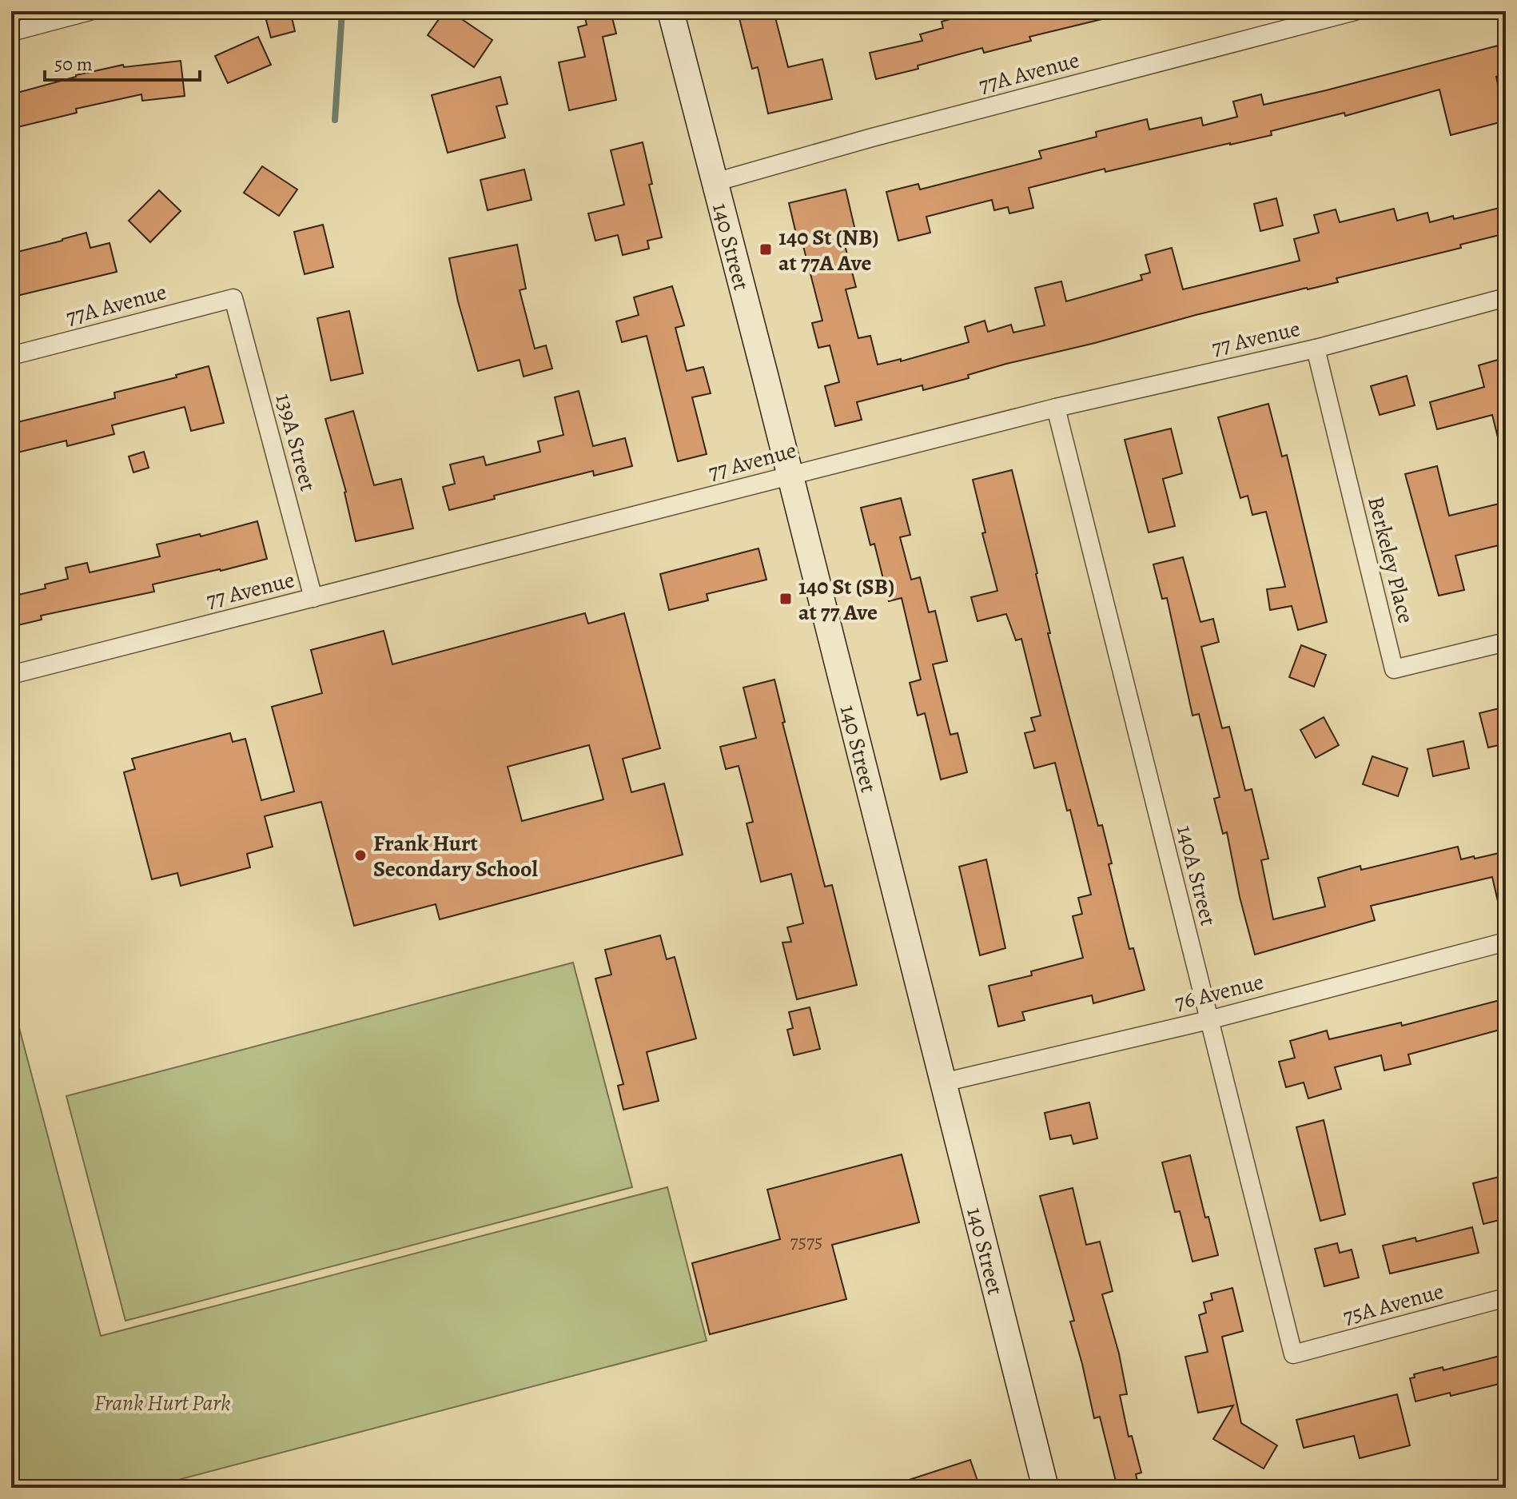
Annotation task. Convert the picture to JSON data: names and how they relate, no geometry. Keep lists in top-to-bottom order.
{
  "streets": {
    "main road": ["140 Street"],
    "street": [
      "77A Avenue",
      "77 Avenue",
      "139A Street",
      "Berkeley Place",
      "140A Street",
      "76 Avenue",
      "75A Avenue"
    ]
  },
  "crossings": [
    ["77A Avenue", "140 Street"],
    ["77A Avenue", "139A Street"],
    ["140 Street", "77 Avenue"],
    ["140 Street", "76 Avenue"],
    ["77 Avenue", "139A Street"],
    ["77 Avenue", "Berkeley Place"],
    ["77 Avenue", "140A Street"],
    ["140A Street", "76 Avenue"],
    ["140A Street", "75A Avenue"]
  ],
  "parks": ["Frank Hurt Park"],
  "places": {
    "transit": ["140 St (NB) at 77A Ave", "140 St (SB) at 77 Ave"],
    "other": ["Frank Hurt Secondary School"]
  },
  "house_numbers": ["7575"],
  "scale_bar": "50 m"
}
